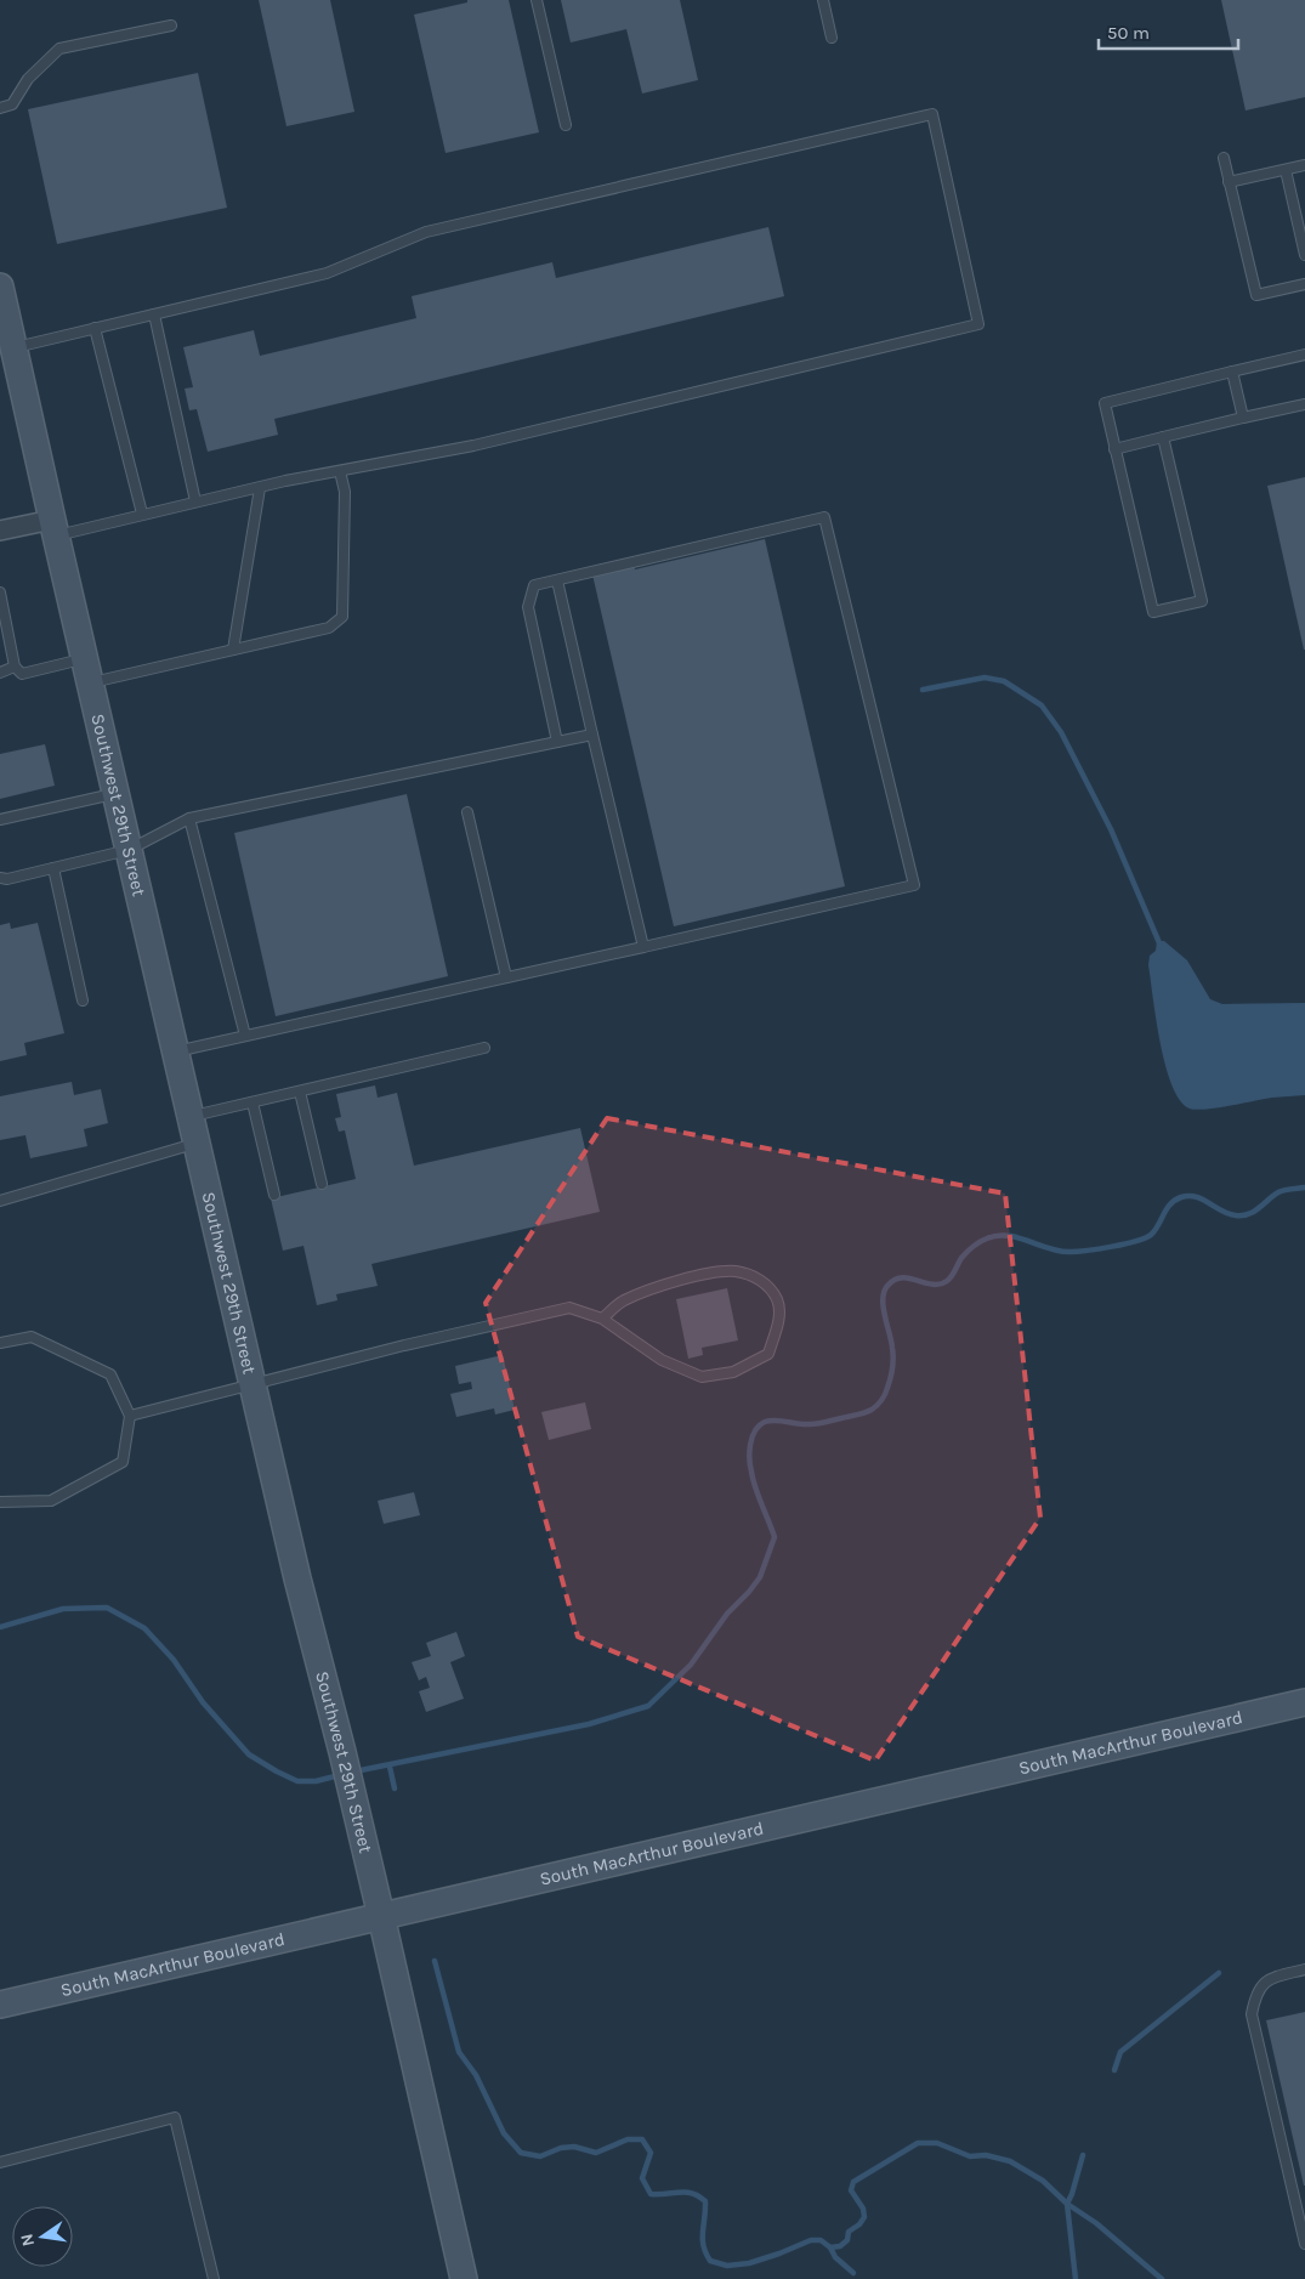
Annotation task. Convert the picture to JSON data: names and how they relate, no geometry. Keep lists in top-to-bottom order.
{
  "streets": {
    "street": ["Southwest 29th Street", "South MacArthur Boulevard"]
  },
  "crossings": [
    ["Southwest 29th Street", "South MacArthur Boulevard"]
  ],
  "scale_bar": "50 m",
  "north": "left"
}
